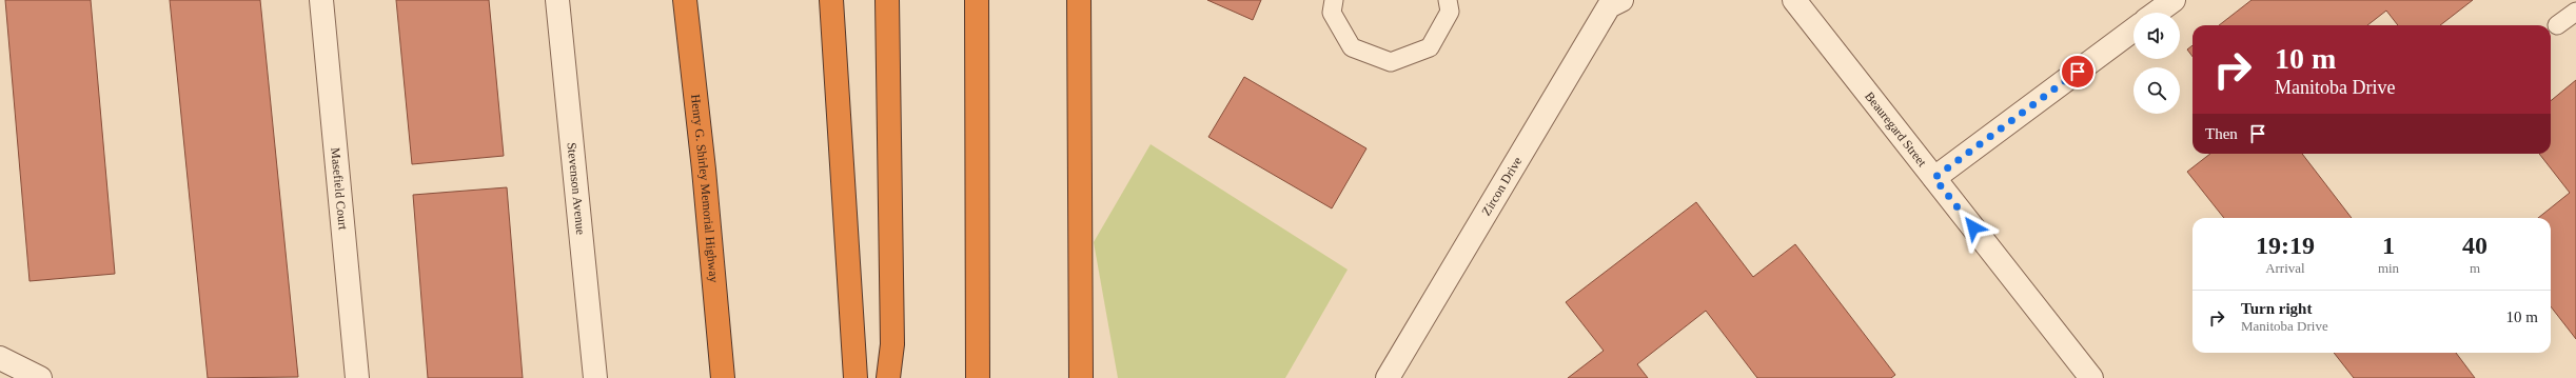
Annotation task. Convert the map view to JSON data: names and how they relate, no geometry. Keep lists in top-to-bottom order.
{
  "streets": {
    "highway": ["Henry G. Shirley Memorial Highway"],
    "street": [
      "Beauregard Street",
      "Zircon Drive",
      "Masefield Court",
      "Stevenson Avenue"
    ]
  },
  "page": {
    "turn": ["10 m", "Manitoba Drive"],
    "then": "Then",
    "eta": [
      "19:19",
      "Arrival",
      "1",
      "min",
      "40",
      "m"
    ],
    "list": [
      {
        "name": "Turn right",
        "note": "Manitoba Drive",
        "value": "10 m"
      }
    ]
  }
}
